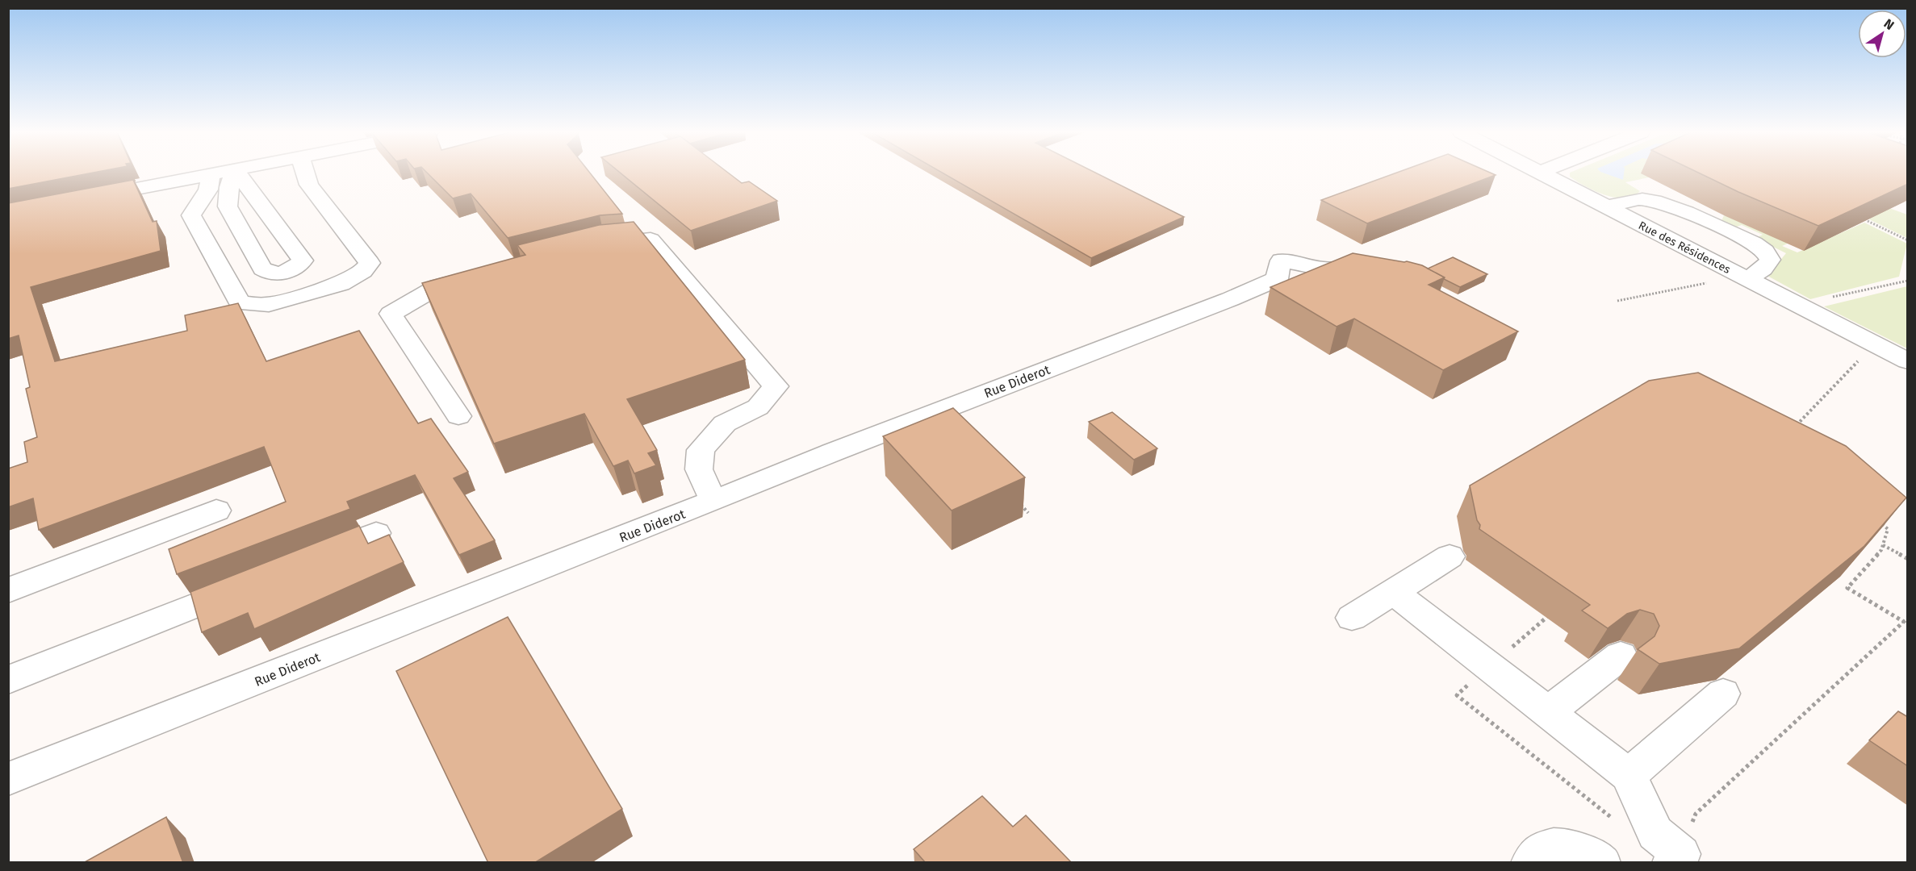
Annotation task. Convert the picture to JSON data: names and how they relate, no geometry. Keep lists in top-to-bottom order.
{
  "streets": {
    "street": ["Rue des Résidences", "Rue Diderot"]
  },
  "north": "top right"
}
